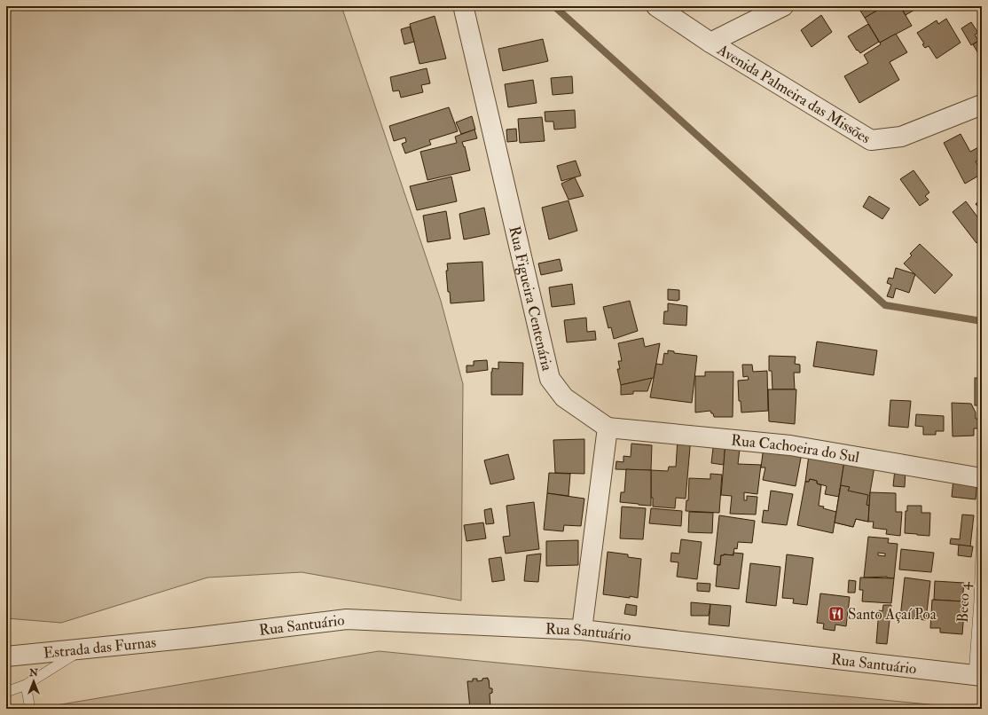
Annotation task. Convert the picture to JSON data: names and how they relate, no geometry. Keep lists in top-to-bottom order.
{
  "streets": {
    "street": [
      "Avenida Palmeira das Missões",
      "Rua Figueira Centenária",
      "Rua Cachoeira do Sul",
      "Rua Santuário",
      "Estrada das Furnas"
    ],
    "lane": ["Beco 4"]
  },
  "crossings": [
    ["Rua Figueira Centenária", "Rua Cachoeira do Sul"],
    ["Beco 4", "Rua Santuário"],
    ["Rua Santuário", "Estrada das Furnas"]
  ],
  "places": {
    "restaurant": ["Santo Açaí Poa"]
  },
  "north": "top"
}
